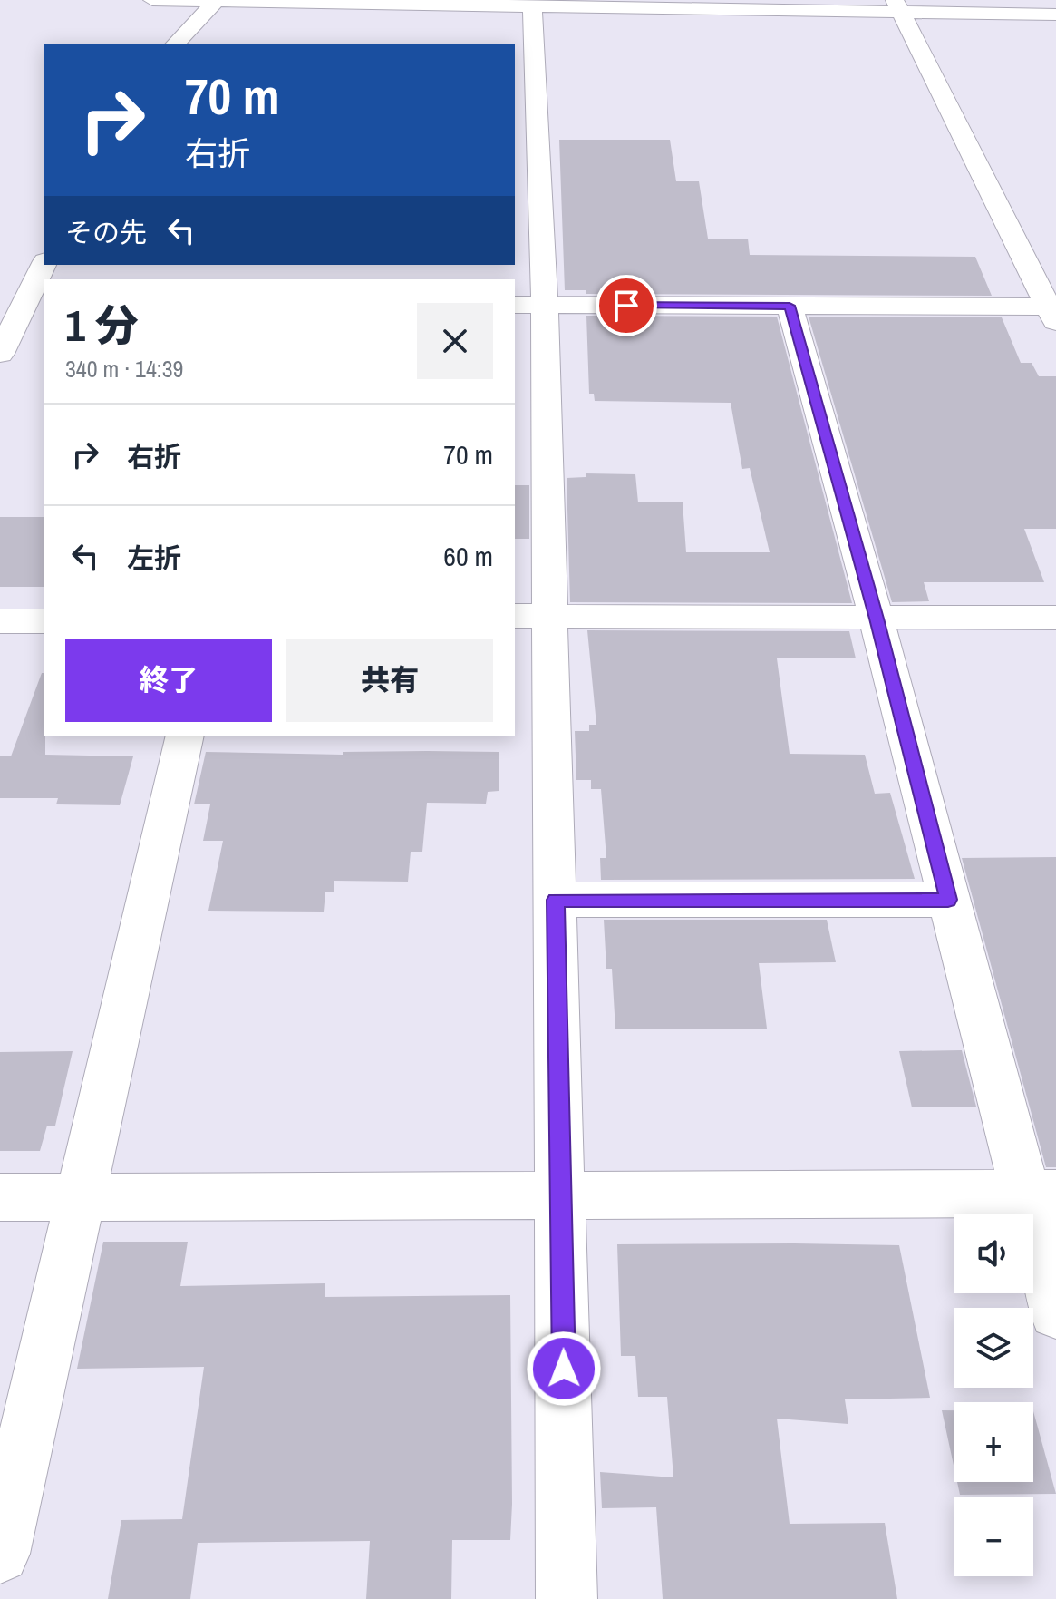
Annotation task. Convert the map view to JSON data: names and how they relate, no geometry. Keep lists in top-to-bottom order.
{
  "page": {
    "turn": ["70 m", "右折"],
    "then": "その先",
    "heading": ["1 分", "340 m · 14:39"],
    "list": [
      {
        "name": "右折",
        "value": "70 m"
      },
      {
        "name": "左折",
        "value": "60 m"
      }
    ],
    "buttons": ["終了", "共有"],
    "map_buttons": ["+", "−"]
  }
}
